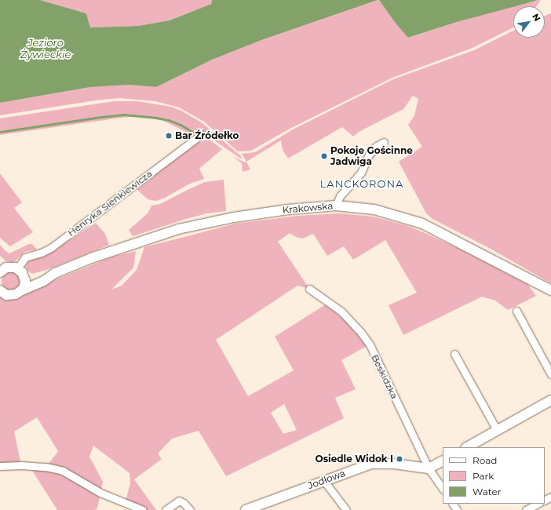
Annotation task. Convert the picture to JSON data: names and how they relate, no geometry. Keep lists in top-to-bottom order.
{
  "streets": {
    "main road": ["Krakowska", "Jodłowa"],
    "street": ["Henryka Sienkiewicza", "Beskidzka"]
  },
  "crossings": [
    ["Beskidzka", "Jodłowa"]
  ],
  "districts": ["LANCKORONA"],
  "water": ["Jezioro Żywieckie"],
  "places": ["Bar Źródełko", "Pokoje Gościnne Jadwiga", "Osiedle Widok I"],
  "legend": ["Road", "Park", "Water"],
  "north": "top right"
}
